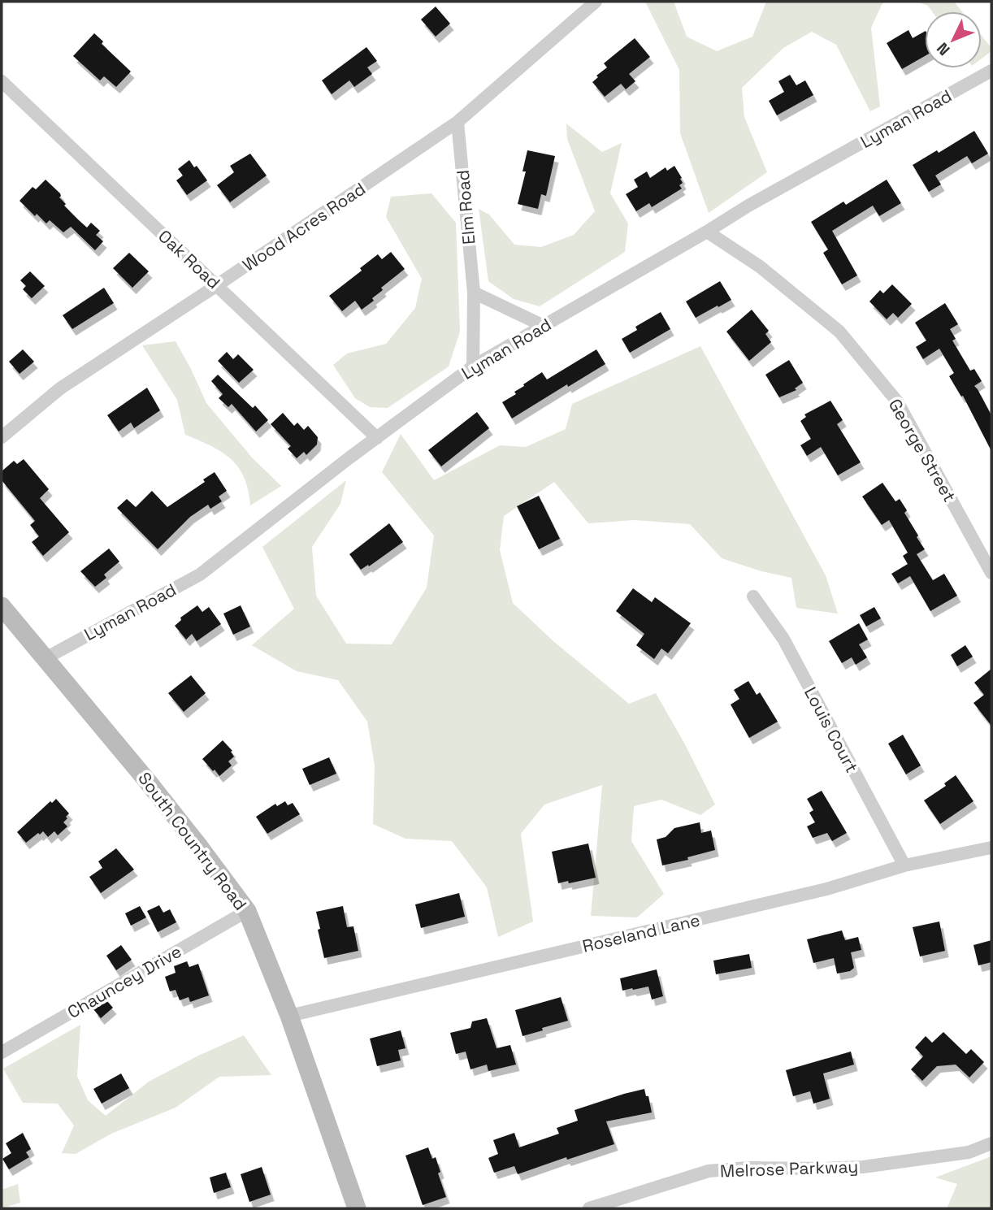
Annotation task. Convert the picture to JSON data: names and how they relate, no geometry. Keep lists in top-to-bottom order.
{
  "streets": {
    "main road": ["South Country Road"],
    "street": [
      "Lyman Road",
      "Elm Road",
      "Wood Acres Road",
      "Oak Road",
      "George Street",
      "Louis Court",
      "Roseland Lane",
      "Chauncey Drive",
      "Melrose Parkway"
    ]
  },
  "crossings": [
    ["Lyman Road", "Elm Road"],
    ["Lyman Road", "Oak Road"],
    ["Lyman Road", "George Street"],
    ["Lyman Road", "South Country Road"],
    ["Elm Road", "Wood Acres Road"],
    ["Wood Acres Road", "Oak Road"],
    ["Louis Court", "Roseland Lane"],
    ["South Country Road", "Roseland Lane"],
    ["South Country Road", "Chauncey Drive"]
  ],
  "north": "bottom left"
}
